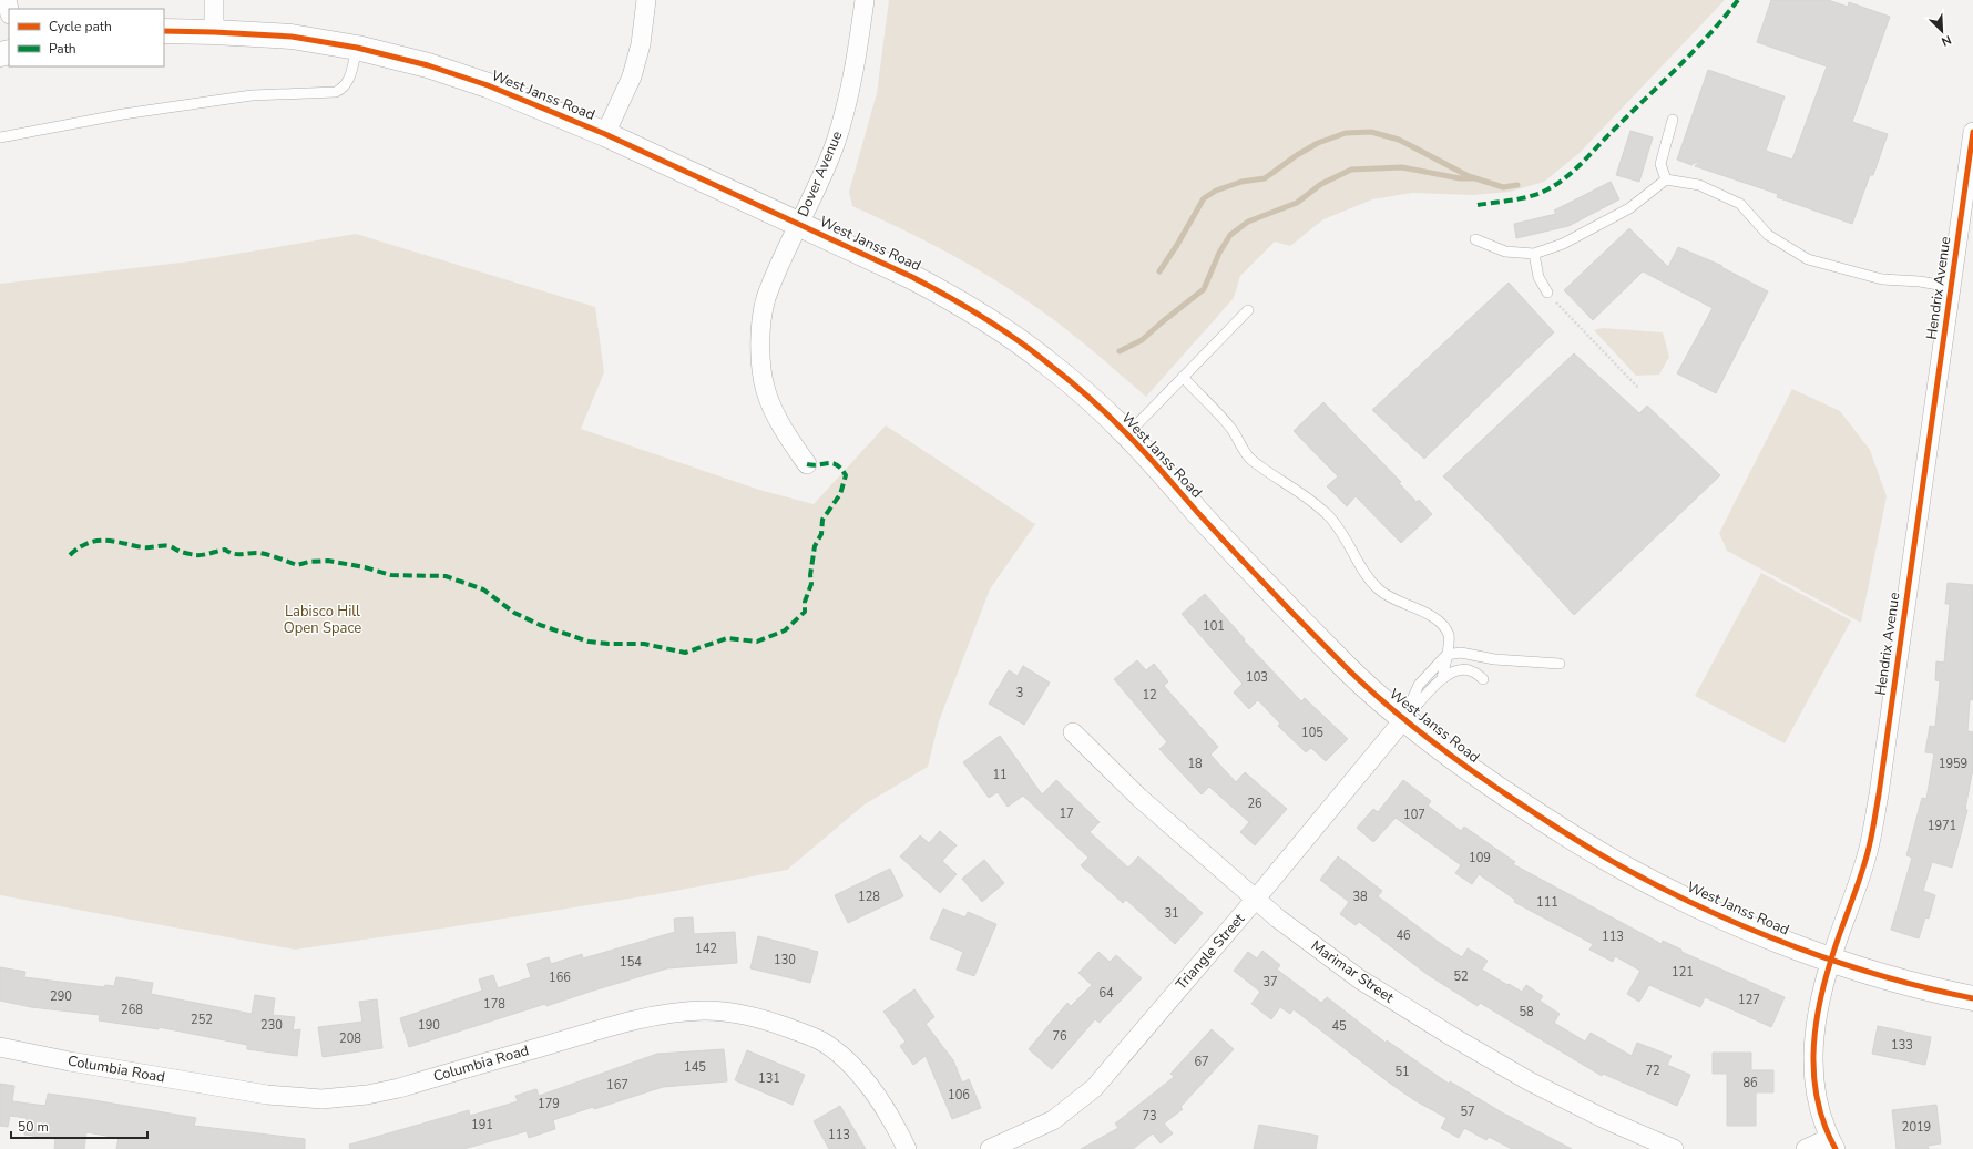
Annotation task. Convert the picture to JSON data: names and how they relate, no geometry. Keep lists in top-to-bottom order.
{
  "streets": {
    "main road": ["West Janss Road"],
    "street": [
      "Dover Avenue",
      "Hendrix Avenue",
      "Triangle Street",
      "Marimar Street",
      "Columbia Road"
    ]
  },
  "crossings": [
    ["West Janss Road", "Dover Avenue"],
    ["West Janss Road", "Hendrix Avenue"],
    ["West Janss Road", "Triangle Street"],
    ["Triangle Street", "Marimar Street"]
  ],
  "parks": ["Labisco Hill Open Space"],
  "house_numbers": [
    "101",
    "103",
    "3",
    "12",
    "105",
    "18",
    "1959",
    "11",
    "26",
    "17",
    "107",
    "1971",
    "109",
    "128",
    "38",
    "111",
    "31",
    "46",
    "113",
    "142",
    "130",
    "154",
    "121",
    "52",
    "166",
    "37",
    "64",
    "290",
    "127",
    "178",
    "268",
    "58",
    "252",
    "230",
    "190",
    "45",
    "76",
    "208",
    "133",
    "67",
    "145",
    "72",
    "51",
    "131",
    "86",
    "167",
    "106",
    "179",
    "57",
    "73",
    "191",
    "2019",
    "113"
  ],
  "legend": ["Cycle path", "Path"],
  "scale_bar": "50 m",
  "north": "bottom right"
}
